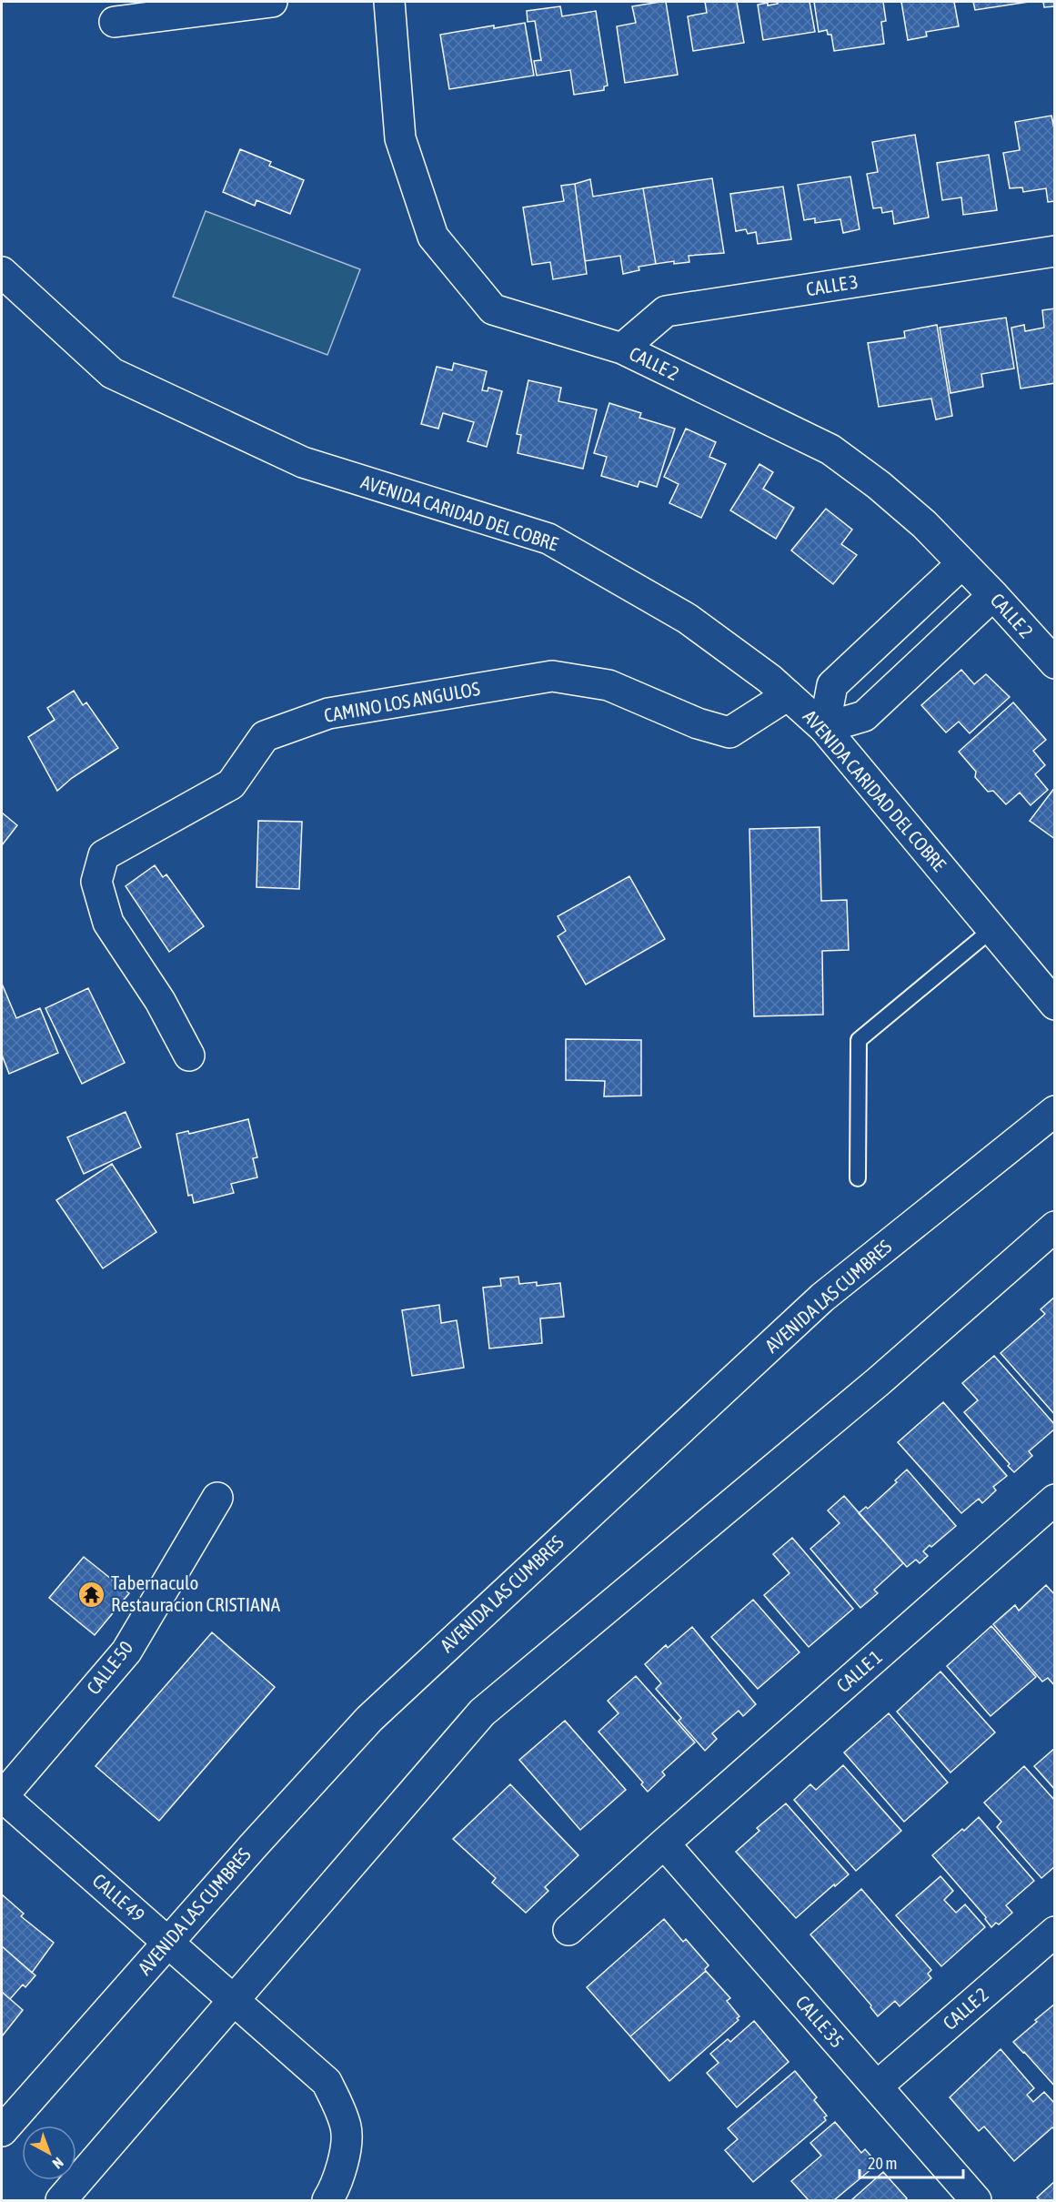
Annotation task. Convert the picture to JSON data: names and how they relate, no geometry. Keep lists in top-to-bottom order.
{
  "streets": {
    "main road": [
      "CALLE 3",
      "CALLE 2",
      "AVENIDA CARIDAD DEL COBRE",
      "CAMINO LOS ANGULOS",
      "AVENIDA LAS CUMBRES",
      "CALLE 50",
      "CALLE 1",
      "CALLE 49",
      "CALLE 35"
    ]
  },
  "crossings": [
    ["CALLE 3", "CALLE 2"],
    ["CALLE 2", "CALLE 35"],
    ["AVENIDA CARIDAD DEL COBRE", "CAMINO LOS ANGULOS"],
    ["AVENIDA LAS CUMBRES", "CALLE 49"],
    ["CALLE 50", "CALLE 49"],
    ["CALLE 1", "CALLE 35"]
  ],
  "places": {
    "temple": ["Tabernaculo Restauracion CRISTIANA"]
  },
  "scale_bar": "20 m",
  "north": "bottom right"
}
